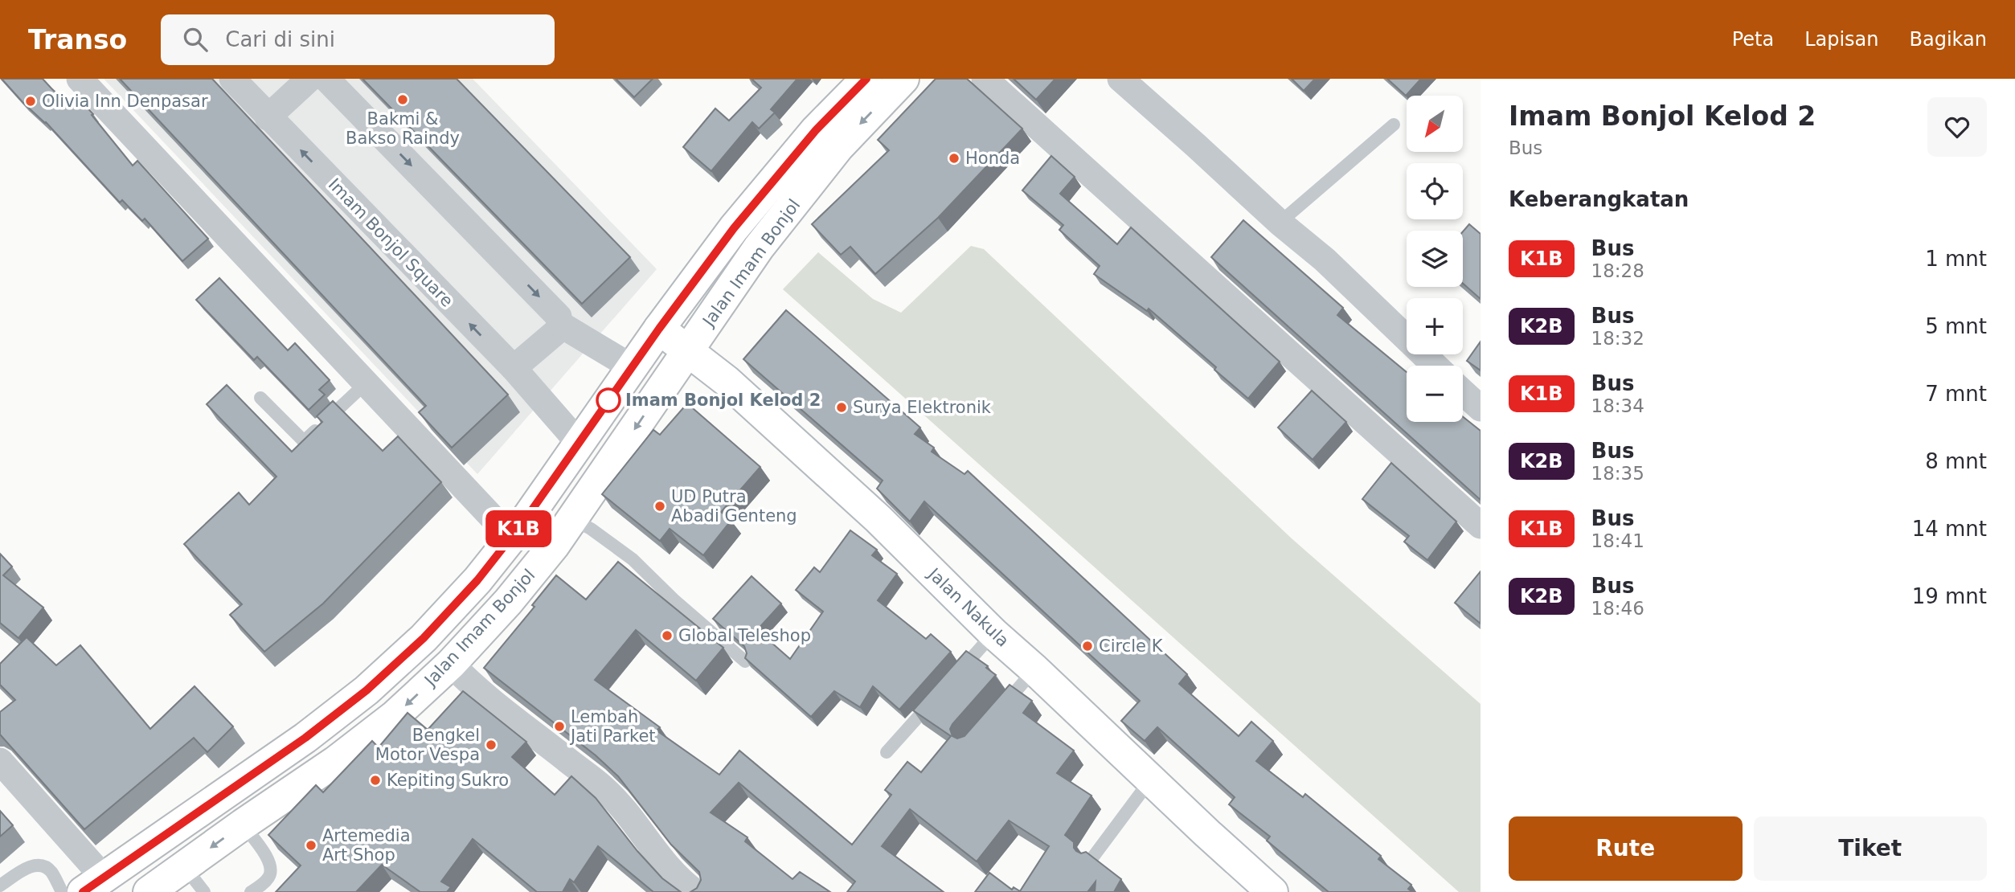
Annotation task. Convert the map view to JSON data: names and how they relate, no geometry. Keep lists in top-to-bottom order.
{
  "streets": {
    "main road": ["Jalan Imam Bonjol", "Jalan Nakula"],
    "street": ["Imam Bonjol Square"]
  },
  "crossings": [
    ["Imam Bonjol Square", "Jalan Imam Bonjol"],
    ["Jalan Imam Bonjol", "Jalan Nakula"]
  ],
  "places": [
    "Bakmi & Bakso Raindy",
    "Olivia Inn Denpasar",
    "Honda",
    "Imam Bonjol Kelod 2",
    "Surya Elektronik",
    "UD Putra Abadi Genteng",
    "Global Teleshop",
    "Circle K",
    "Lembah Jati Parket",
    "Bengkel Motor Vespa",
    "Kepiting Sukro",
    "Artemedia Art Shop"
  ],
  "lines": ["bus line K1B"],
  "north": "bottom left",
  "page": {
    "header": "Transo",
    "search": "Cari di sini",
    "nav": ["Peta", "Lapisan", "Bagikan"],
    "on_map": "K1B",
    "heading": [
      ["Imam Bonjol Kelod 2", "Bus"],
      "Keberangkatan"
    ],
    "map_buttons": ["+", "−"],
    "list": [
      {
        "mark": "K1B",
        "name": "Bus",
        "note": "18:28",
        "value": "1 mnt"
      },
      {
        "mark": "K2B",
        "name": "Bus",
        "note": "18:32",
        "value": "5 mnt"
      },
      {
        "mark": "K1B",
        "name": "Bus",
        "note": "18:34",
        "value": "7 mnt"
      },
      {
        "mark": "K2B",
        "name": "Bus",
        "note": "18:35",
        "value": "8 mnt"
      },
      {
        "mark": "K1B",
        "name": "Bus",
        "note": "18:41",
        "value": "14 mnt"
      },
      {
        "mark": "K2B",
        "name": "Bus",
        "note": "18:46",
        "value": "19 mnt"
      }
    ],
    "buttons": ["Rute", "Tiket"]
  }
}
